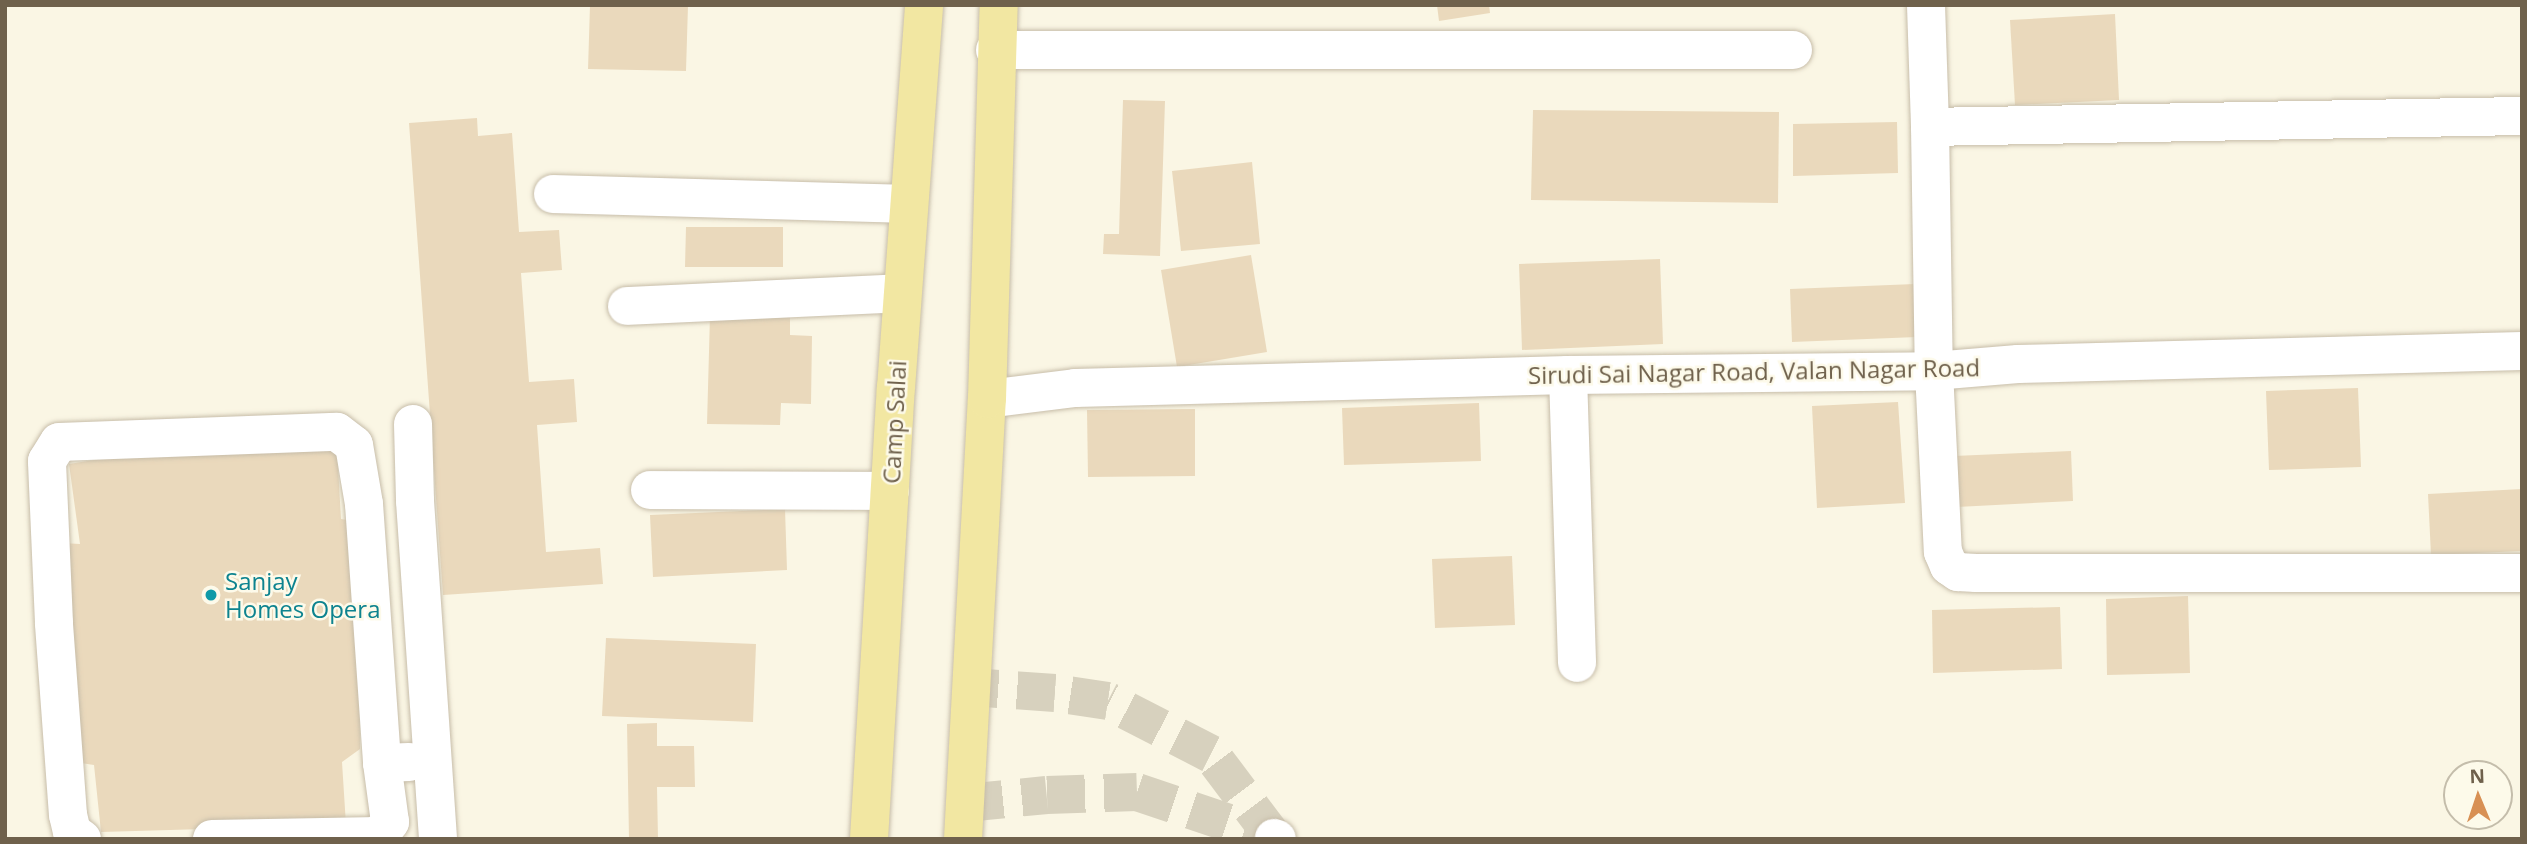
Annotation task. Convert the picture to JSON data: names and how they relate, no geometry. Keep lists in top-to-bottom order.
{
  "streets": {
    "main road": ["Camp Salai"],
    "street": ["Sirudi Sai Nagar Road, Valan Nagar Road"]
  },
  "places": ["Sanjay Homes Opera"],
  "north": "top"
}
